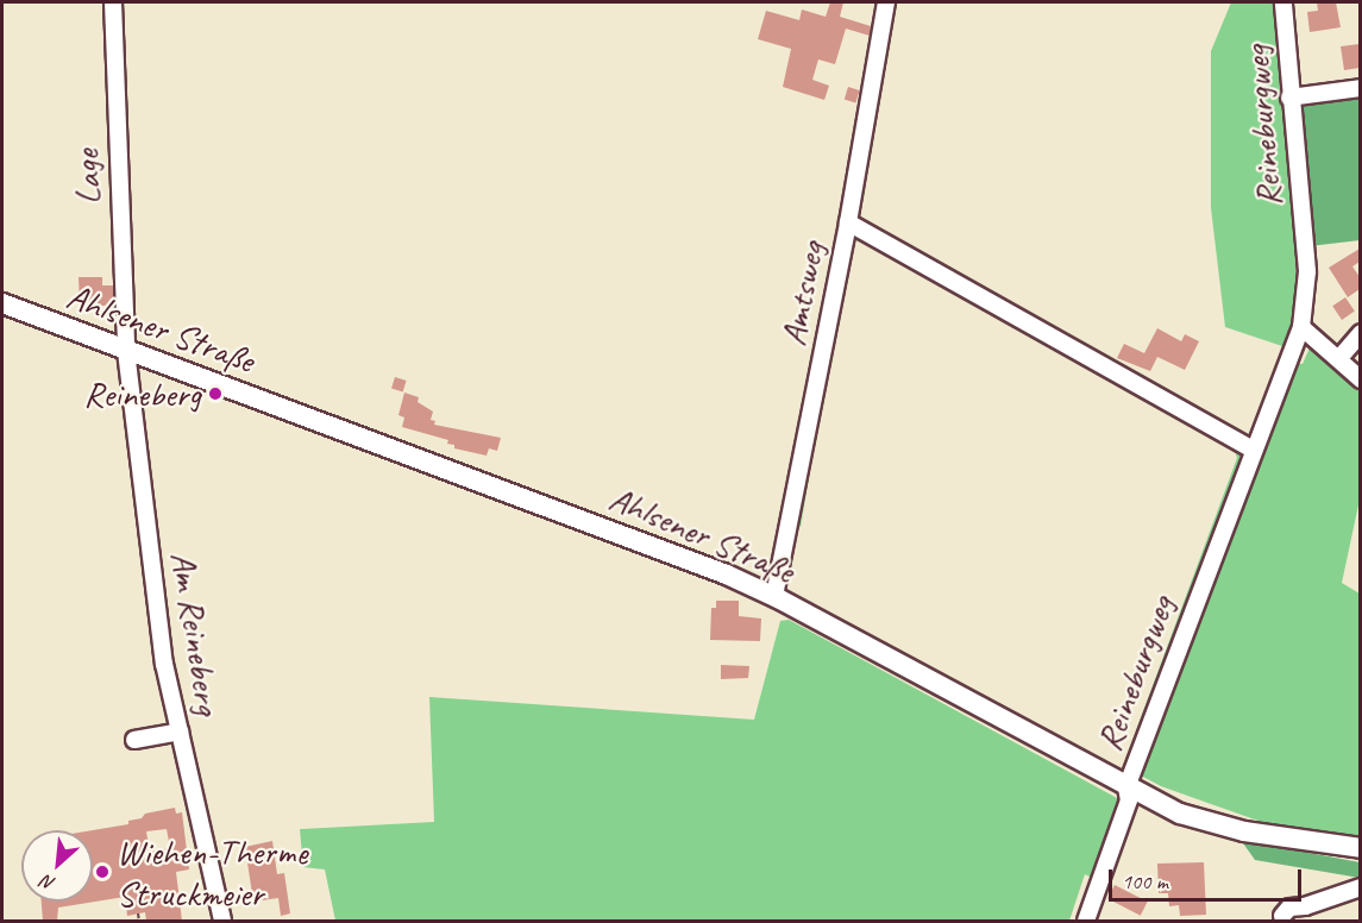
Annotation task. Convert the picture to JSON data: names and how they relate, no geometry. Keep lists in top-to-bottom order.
{
  "streets": {
    "main road": ["Ahlsener Straße"],
    "street": [
      "Reineburgweg",
      "Lage",
      "Amtsweg",
      "Am Reineberg"
    ]
  },
  "crossings": [
    ["Reineburgweg", "Ahlsener Straße"],
    ["Lage", "Ahlsener Straße"],
    ["Lage", "Am Reineberg"],
    ["Amtsweg", "Ahlsener Straße"],
    ["Ahlsener Straße", "Am Reineberg"]
  ],
  "places": ["Reineberg", "Wiehen-Therme Struckmeier"],
  "scale_bar": "100 m",
  "north": "bottom left"
}
